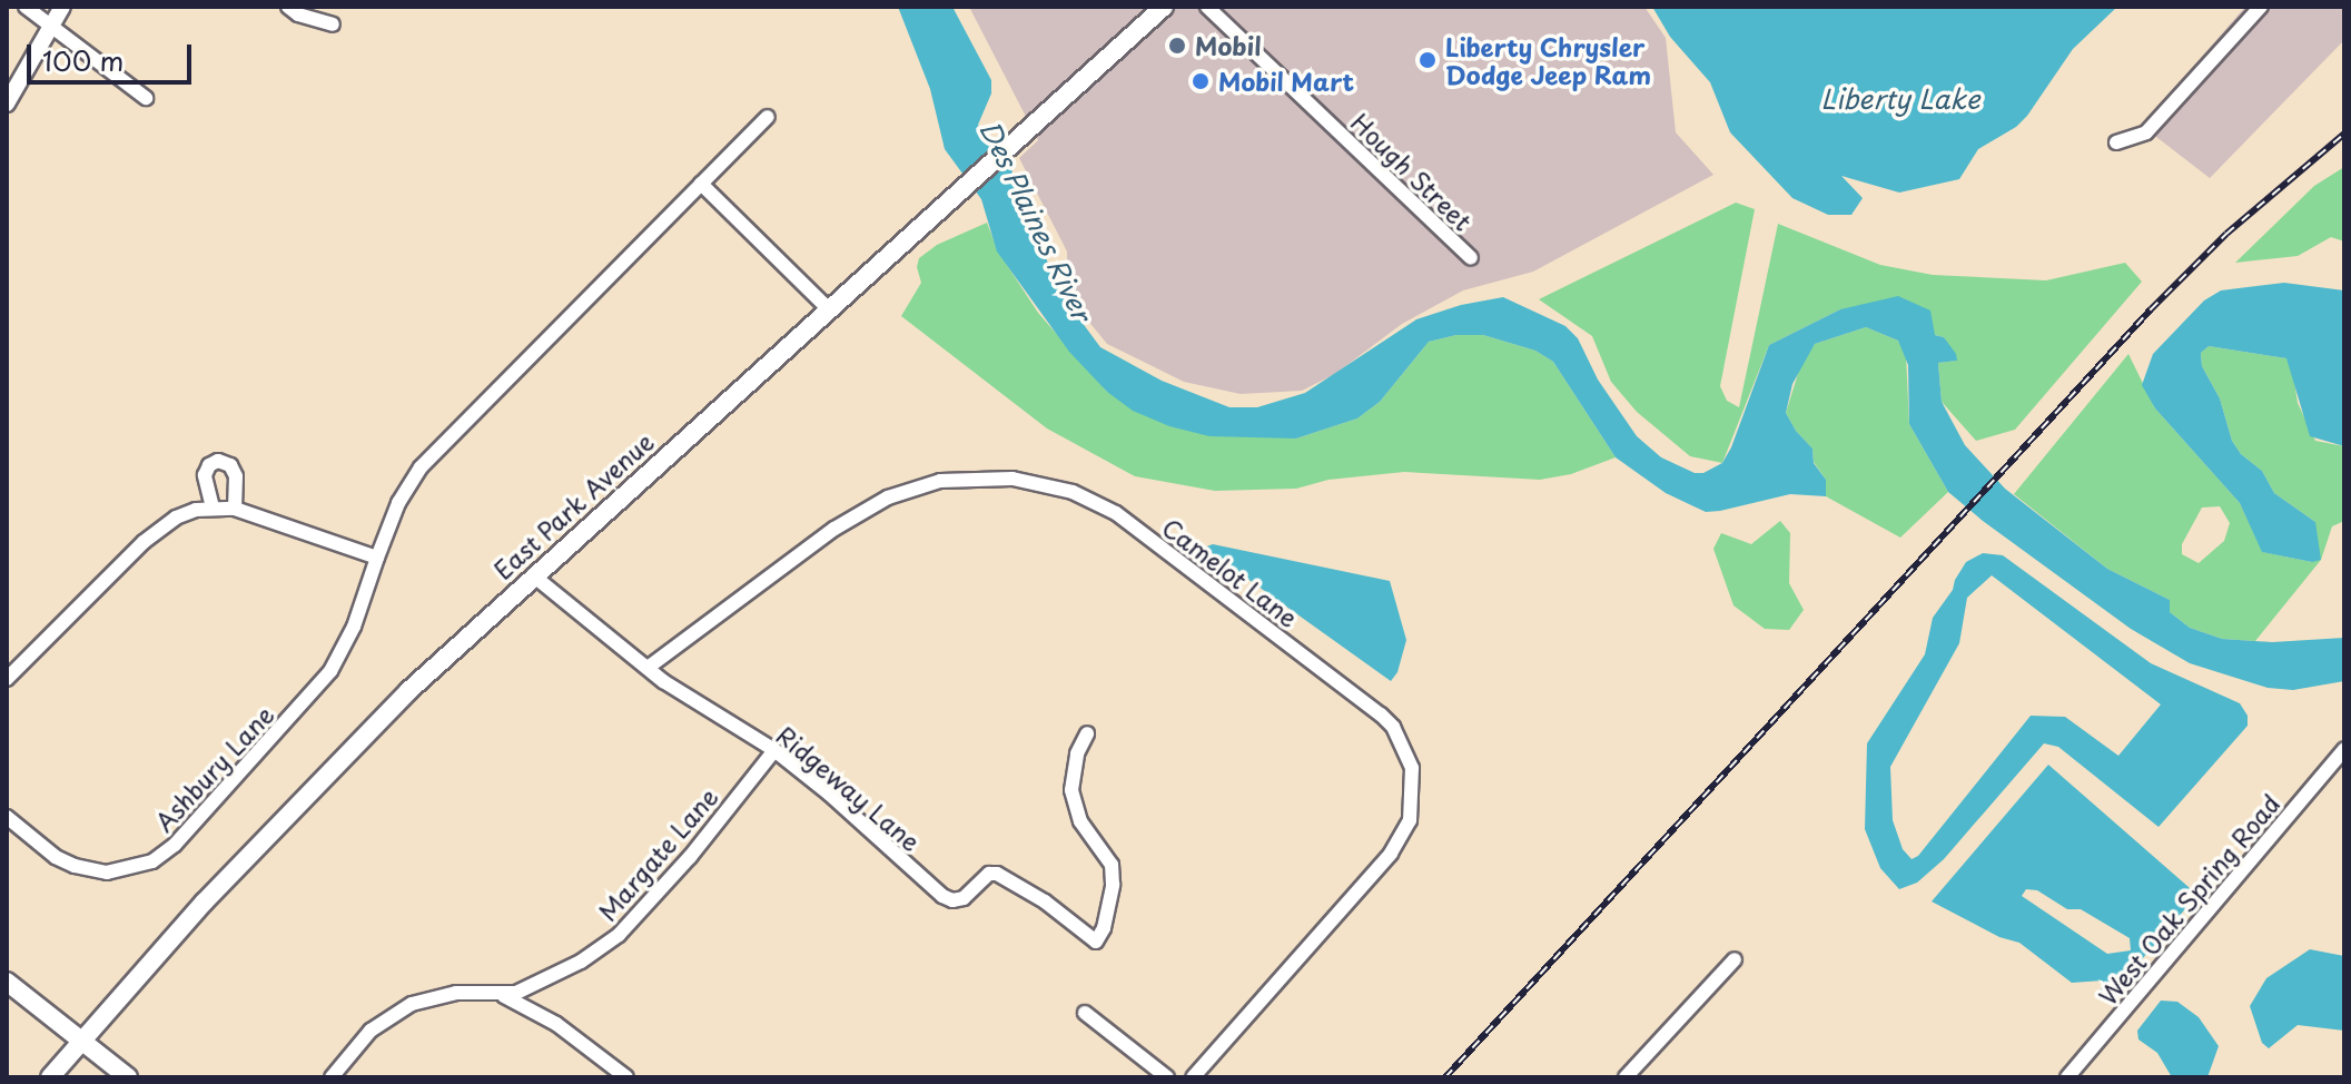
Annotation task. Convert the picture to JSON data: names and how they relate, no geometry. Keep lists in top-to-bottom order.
{
  "streets": {
    "main road": ["East Park Avenue"],
    "street": [
      "Hough Street",
      "Camelot Lane",
      "Ashbury Lane",
      "Ridgeway Lane",
      "Margate Lane",
      "West Oak Spring Road"
    ]
  },
  "crossings": [
    ["East Park Avenue", "Ridgeway Lane"],
    ["Camelot Lane", "Ridgeway Lane"],
    ["Ridgeway Lane", "Margate Lane"]
  ],
  "water": ["Liberty Lake", "Des Plaines River"],
  "places": ["Mobil", "Liberty Chrysler Dodge Jeep Ram", "Mobil Mart"],
  "scale_bar": "100 m"
}
